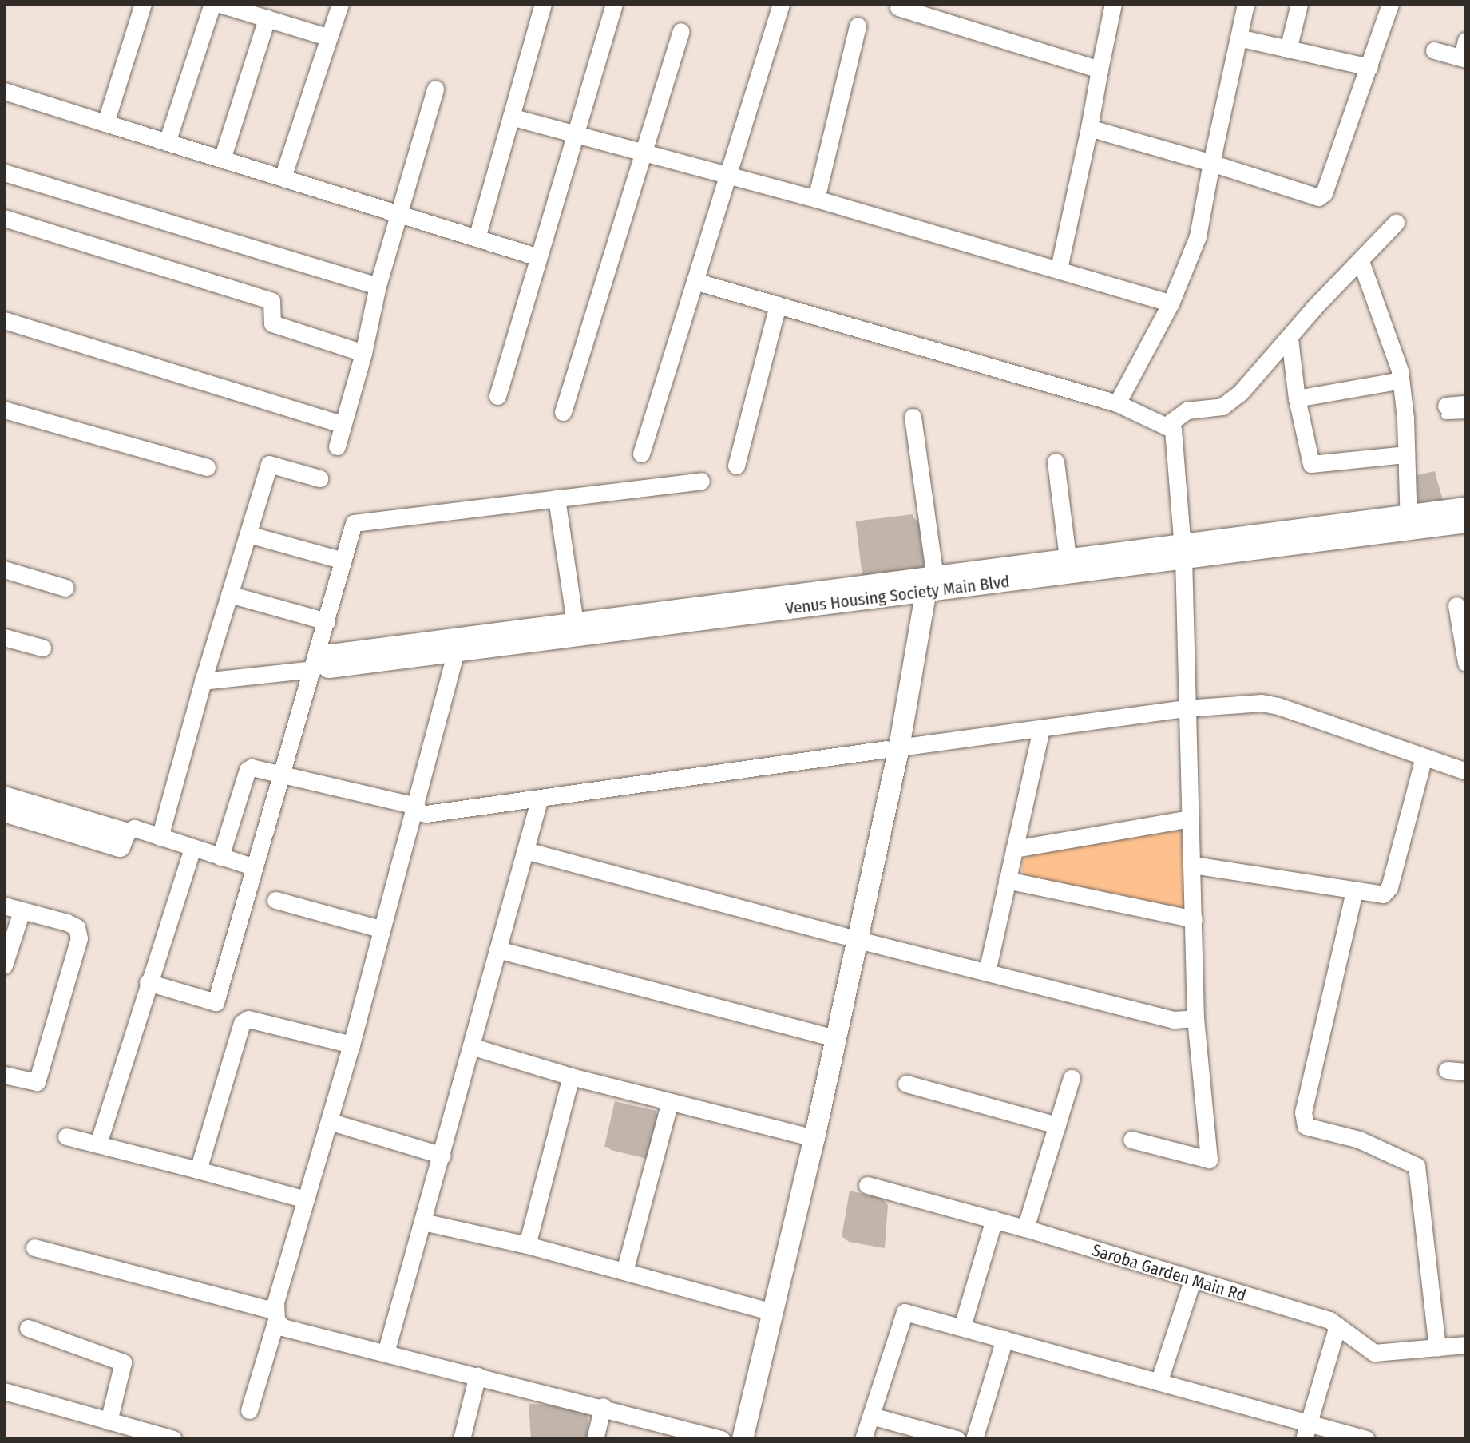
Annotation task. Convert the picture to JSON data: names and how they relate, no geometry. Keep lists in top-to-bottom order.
{
  "streets": {
    "street": ["Venus Housing Society Main Blvd", "Saroba Garden Main Rd"]
  }
}
